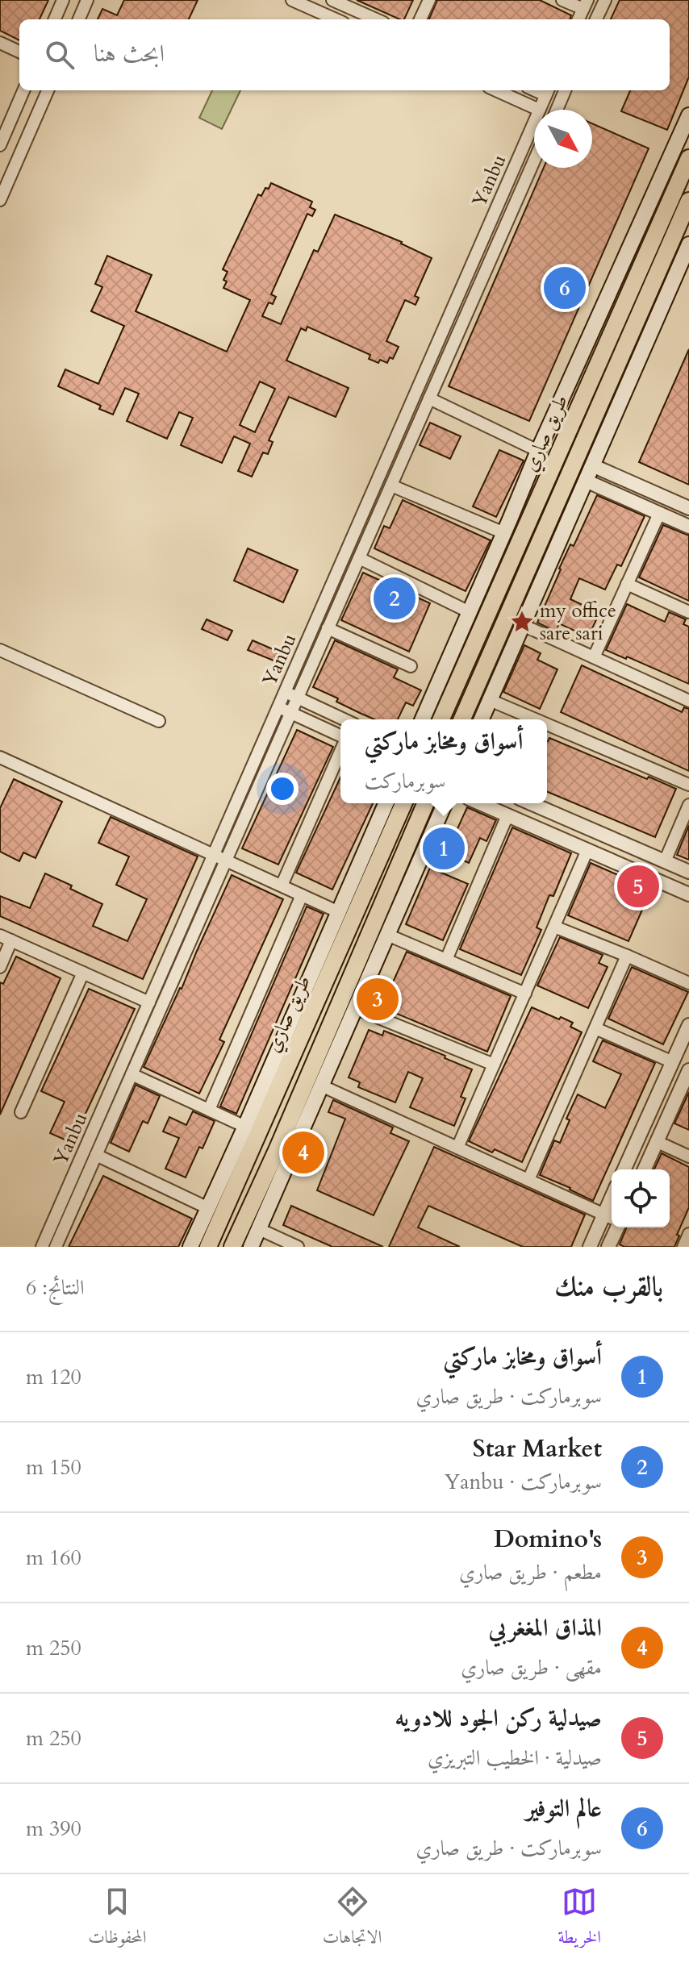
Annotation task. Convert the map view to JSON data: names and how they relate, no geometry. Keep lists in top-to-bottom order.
{
  "streets": {
    "main road": ["طريق صاري"],
    "street": ["Yanbu"]
  },
  "places": {
    "place": ["my office sare sari"]
  },
  "north": "bottom right",
  "page": {
    "search": "ابحث هنا",
    "pins": [
      "6",
      "2",
      "1",
      "5",
      "3",
      "4"
    ],
    "popup": ["أسواق ومخابز ماركتي", "سوبرماركت"],
    "heading": ["بالقرب منك", "النتائج: 6"],
    "list": [
      {
        "mark": "1",
        "name": "أسواق ومخابز ماركتي",
        "note": "سوبرماركت · طريق صاري",
        "value": "120 m"
      },
      {
        "mark": "2",
        "name": "Star Market",
        "note": "سوبرماركت · Yanbu",
        "value": "150 m"
      },
      {
        "mark": "3",
        "name": "Domino's",
        "note": "مطعم · طريق صاري",
        "value": "160 m"
      },
      {
        "mark": "4",
        "name": "المذاق المغغربي",
        "note": "مقهى · طريق صاري",
        "value": "250 m"
      },
      {
        "mark": "5",
        "name": "صيدلية ركن الجود للادويه",
        "note": "صيدلية · الخطيب التبريزي",
        "value": "250 m"
      },
      {
        "mark": "6",
        "name": "عالم التوفير",
        "note": "سوبرماركت · طريق صاري",
        "value": "390 m"
      }
    ],
    "nav": ["الخريطة", "الاتجاهات", "المحفوظات"]
  }
}
